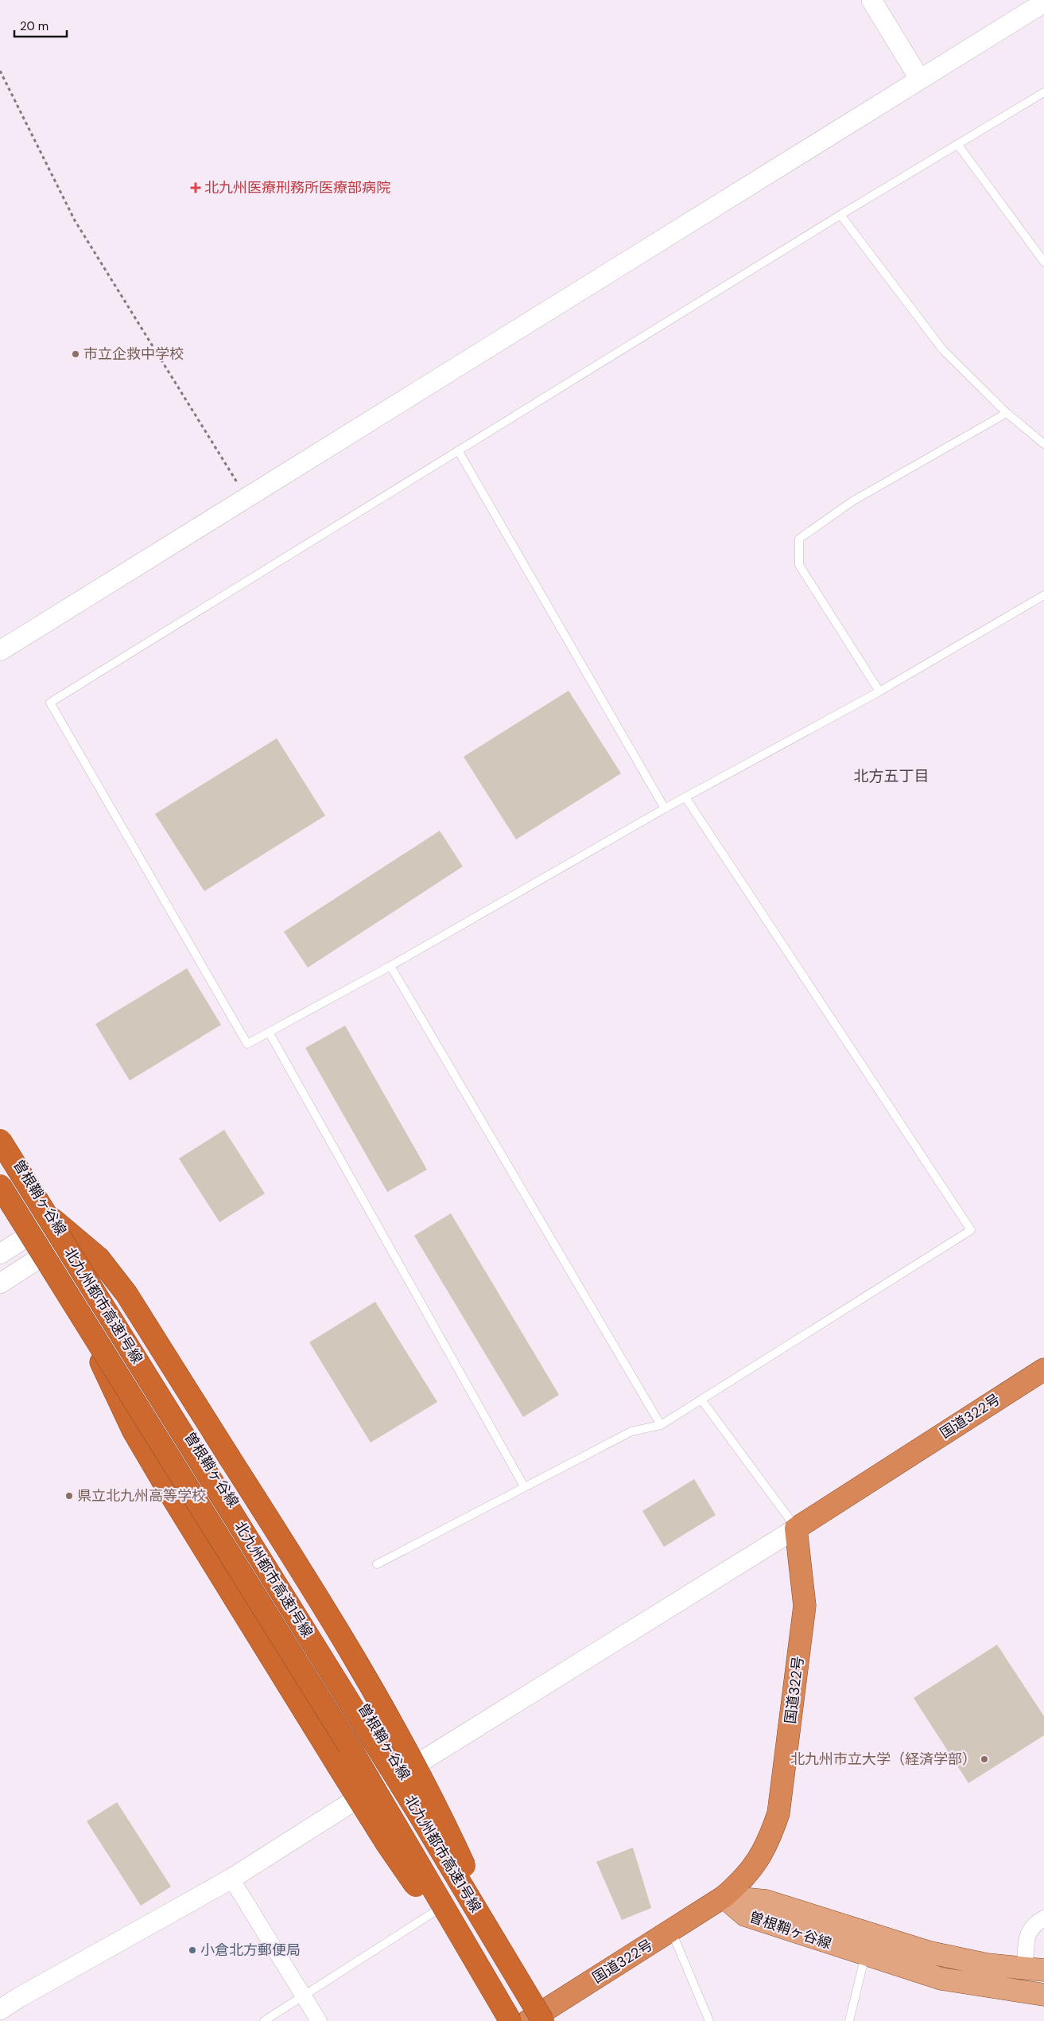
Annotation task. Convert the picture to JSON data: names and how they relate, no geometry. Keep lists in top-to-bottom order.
{
  "streets": {
    "highway": ["北九州都市高速1号線", "国道322号"],
    "main road": ["曽根鞘ヶ谷線"]
  },
  "crossings": [
    ["曽根鞘ヶ谷線", "北九州都市高速1号線"],
    ["曽根鞘ヶ谷線", "国道322号"],
    ["北九州都市高速1号線", "国道322号"]
  ],
  "districts": ["北方五丁目"],
  "places": {
    "health": ["北九州医療刑務所医療部病院"],
    "other": [
      "市立企救中学校",
      "県立北九州高等学校",
      "北九州市立大学（経済学部）",
      "小倉北方郵便局"
    ]
  },
  "scale_bar": "20 m"
}
